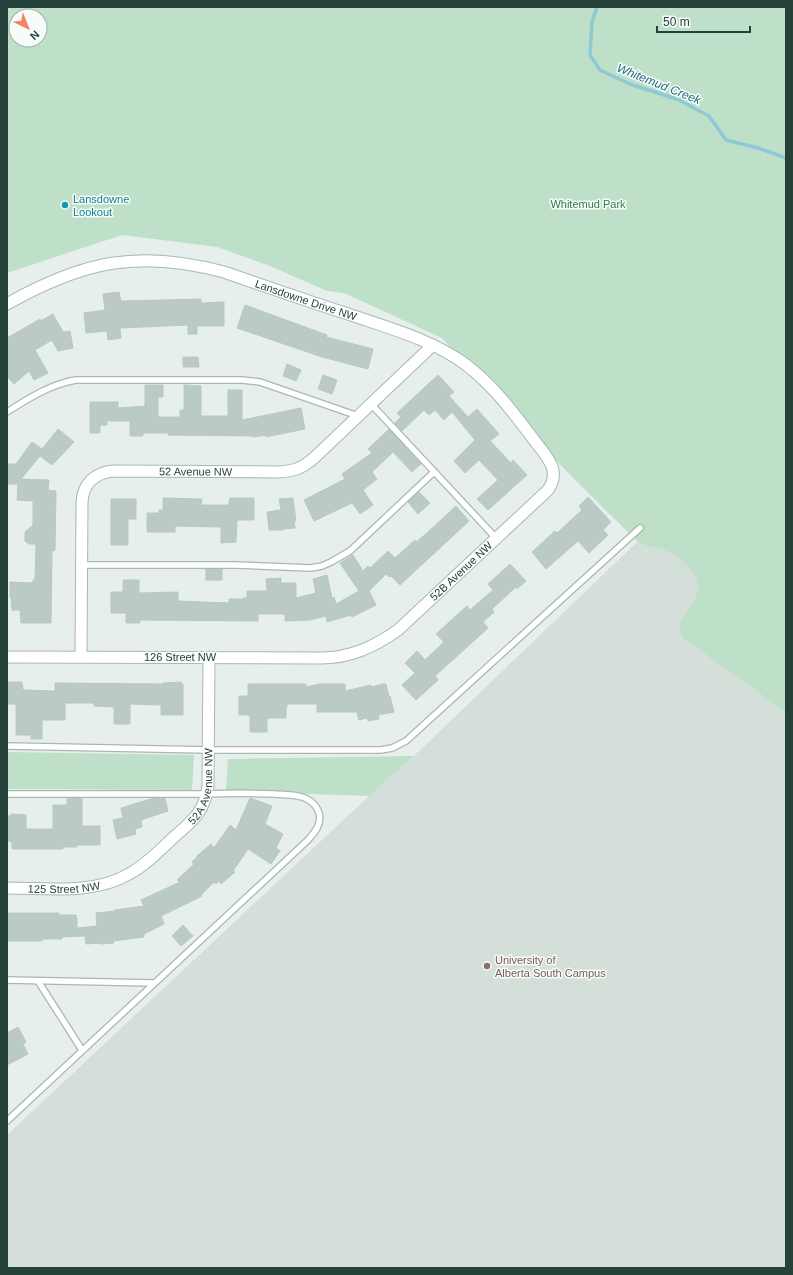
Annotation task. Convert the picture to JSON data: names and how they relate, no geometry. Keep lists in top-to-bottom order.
{
  "streets": {
    "street": [
      "Lansdowne Drive NW",
      "52 Avenue NW",
      "52B Avenue NW",
      "126 Street NW",
      "52A Avenue NW",
      "125 Street NW"
    ]
  },
  "crossings": [
    ["Lansdowne Drive NW", "52 Avenue NW"],
    ["Lansdowne Drive NW", "52B Avenue NW"],
    ["52 Avenue NW", "126 Street NW"],
    ["52B Avenue NW", "126 Street NW"],
    ["126 Street NW", "52A Avenue NW"],
    ["52A Avenue NW", "125 Street NW"]
  ],
  "water": ["Whitemud Creek"],
  "parks": ["Whitemud Park"],
  "places": ["Lansdowne Lookout", "University of Alberta South Campus"],
  "scale_bar": "50 m",
  "north": "bottom right"
}
